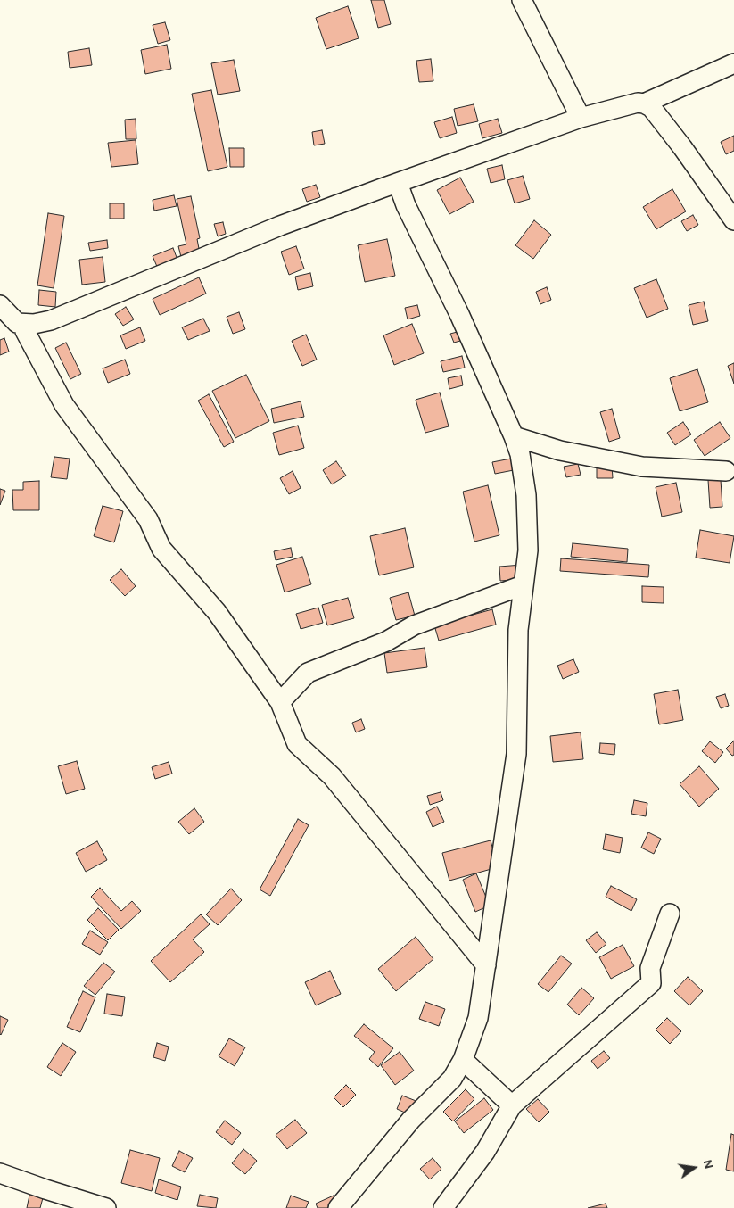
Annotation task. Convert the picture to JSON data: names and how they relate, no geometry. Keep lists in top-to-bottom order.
{
  "north": "right"
}
